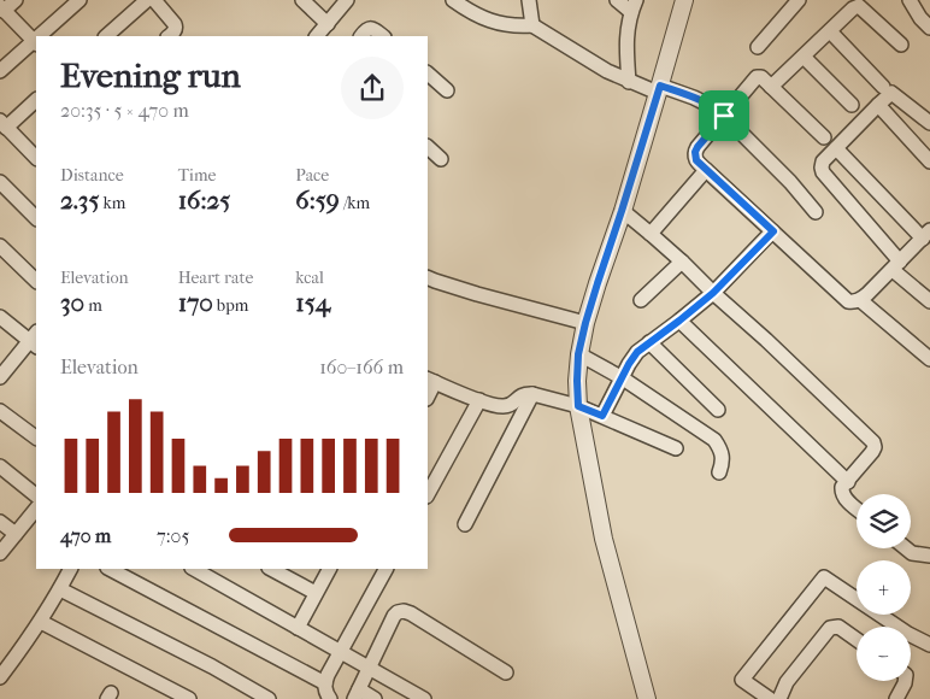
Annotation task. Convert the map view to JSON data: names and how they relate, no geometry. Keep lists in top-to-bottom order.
{
  "page": {
    "heading": ["Evening run", "20:35 · 5 × 470 m"],
    "stats": [
      ["Distance", "2.35 km"],
      ["Time", "16:25"],
      ["Pace", "6:59 /km"],
      ["Elevation", "30 m"],
      ["Heart rate", "170 bpm"],
      ["kcal", "154"]
    ],
    "chart": ["Elevation", "160–166 m"],
    "map_buttons": ["+", "−"],
    "list": [
      {
        "name": "470 m",
        "note": "7:05"
      }
    ]
  }
}
